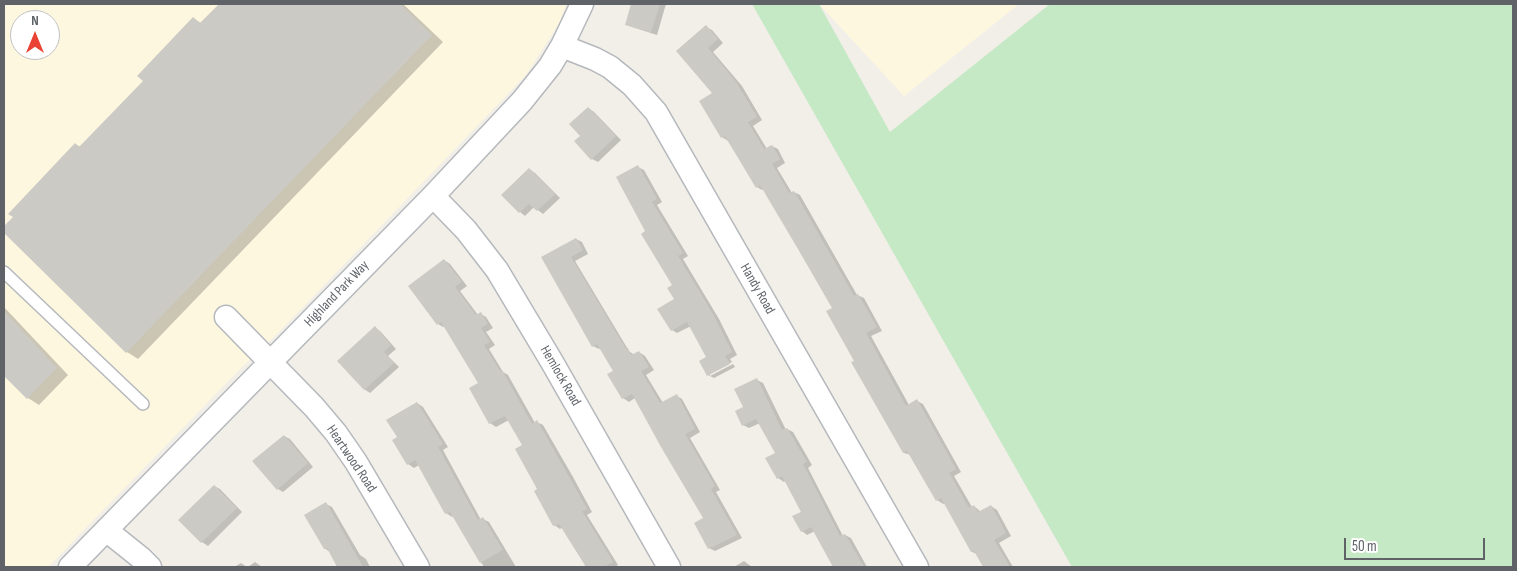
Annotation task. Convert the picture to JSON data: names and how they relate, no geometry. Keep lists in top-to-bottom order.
{
  "streets": {
    "street": [
      "Handy Road",
      "Highland Park Way",
      "Hemlock Road",
      "Heartwood Road"
    ]
  },
  "crossings": [
    ["Handy Road", "Highland Park Way"],
    ["Highland Park Way", "Hemlock Road"],
    ["Highland Park Way", "Heartwood Road"]
  ],
  "scale_bar": "50 m",
  "north": "top"
}
